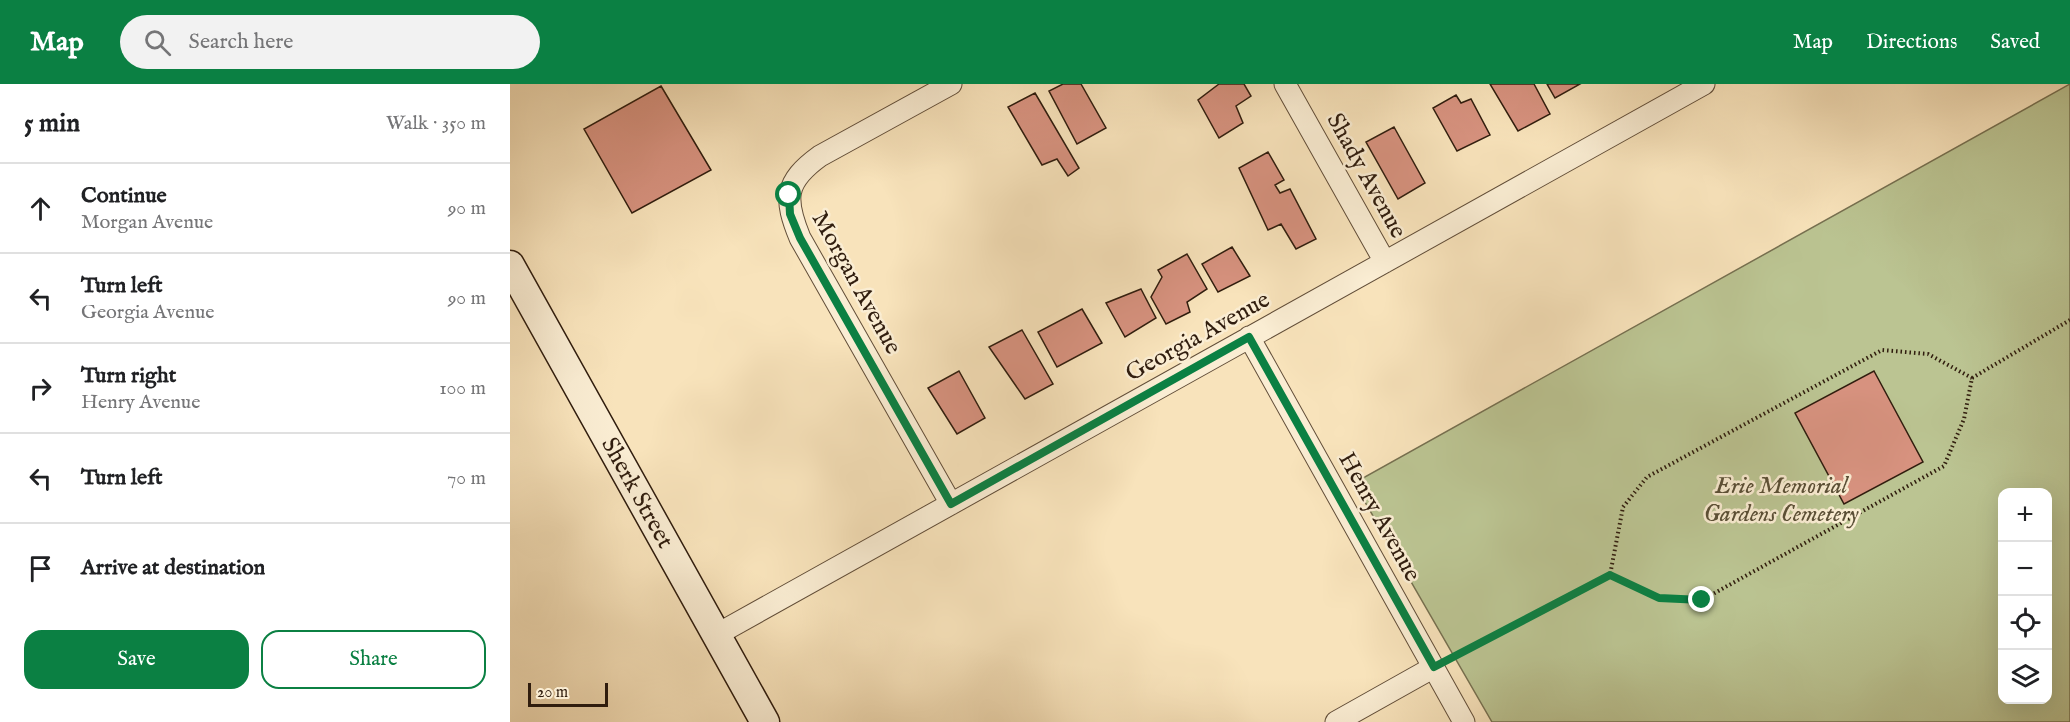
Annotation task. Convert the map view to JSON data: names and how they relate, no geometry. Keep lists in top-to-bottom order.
{
  "streets": {
    "street": [
      "Shady Avenue",
      "Morgan Avenue",
      "Georgia Avenue",
      "Sherk Street",
      "Henry Avenue"
    ]
  },
  "crossings": [
    ["Shady Avenue", "Georgia Avenue"],
    ["Morgan Avenue", "Georgia Avenue"],
    ["Georgia Avenue", "Sherk Street"],
    ["Georgia Avenue", "Henry Avenue"]
  ],
  "parks": ["Erie Memorial Gardens Cemetery"],
  "scale_bar": "20 m",
  "page": {
    "header": "Map",
    "search": "Search here",
    "nav": ["Map", "Directions", "Saved"],
    "heading": ["5 min", "Walk · 350 m"],
    "list": [
      ["Continue", "Morgan Avenue", "90 m"],
      ["Turn left", "Georgia Avenue", "90 m"],
      ["Turn right", "Henry Avenue", "100 m"],
      ["Turn left", "70 m"],
      "Arrive at destination"
    ],
    "map_buttons": ["+", "−"],
    "buttons": ["Save", "Share"],
    "scale": "20 m"
  }
}
